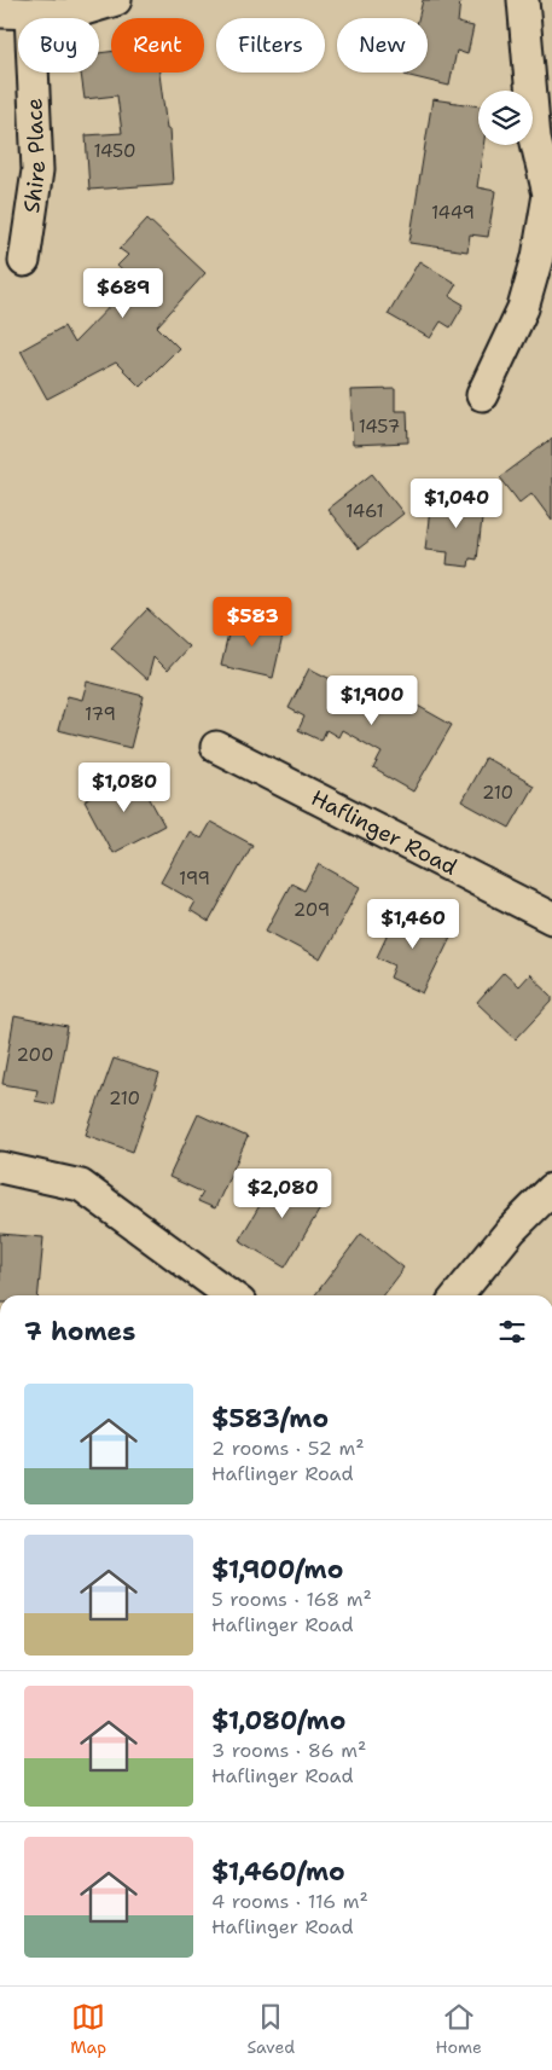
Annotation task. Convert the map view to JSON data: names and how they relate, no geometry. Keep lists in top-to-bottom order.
{
  "streets": {
    "street": ["Shire Place", "Haflinger Road"]
  },
  "house_numbers": [
    "1450",
    "1449",
    "1457",
    "1461",
    "179",
    "210",
    "199",
    "209",
    "200",
    "210"
  ],
  "page": {
    "chip": [
      "Buy",
      "Rent",
      "Filters",
      "New"
    ],
    "price": [
      "$689",
      "$1,040",
      "$583",
      "$1,900",
      "$1,080",
      "$1,460",
      "$2,080"
    ],
    "heading": "7 homes",
    "list": [
      {
        "name": "$583/mo",
        "note": "2 rooms · 52 m² · Haflinger Road"
      },
      {
        "name": "$1,900/mo",
        "note": "5 rooms · 168 m² · Haflinger Road"
      },
      {
        "name": "$1,080/mo",
        "note": "3 rooms · 86 m² · Haflinger Road"
      },
      {
        "name": "$1,460/mo",
        "note": "4 rooms · 116 m² · Haflinger Road"
      }
    ],
    "tabs": ["Map", "Saved", "Home"]
  }
}
